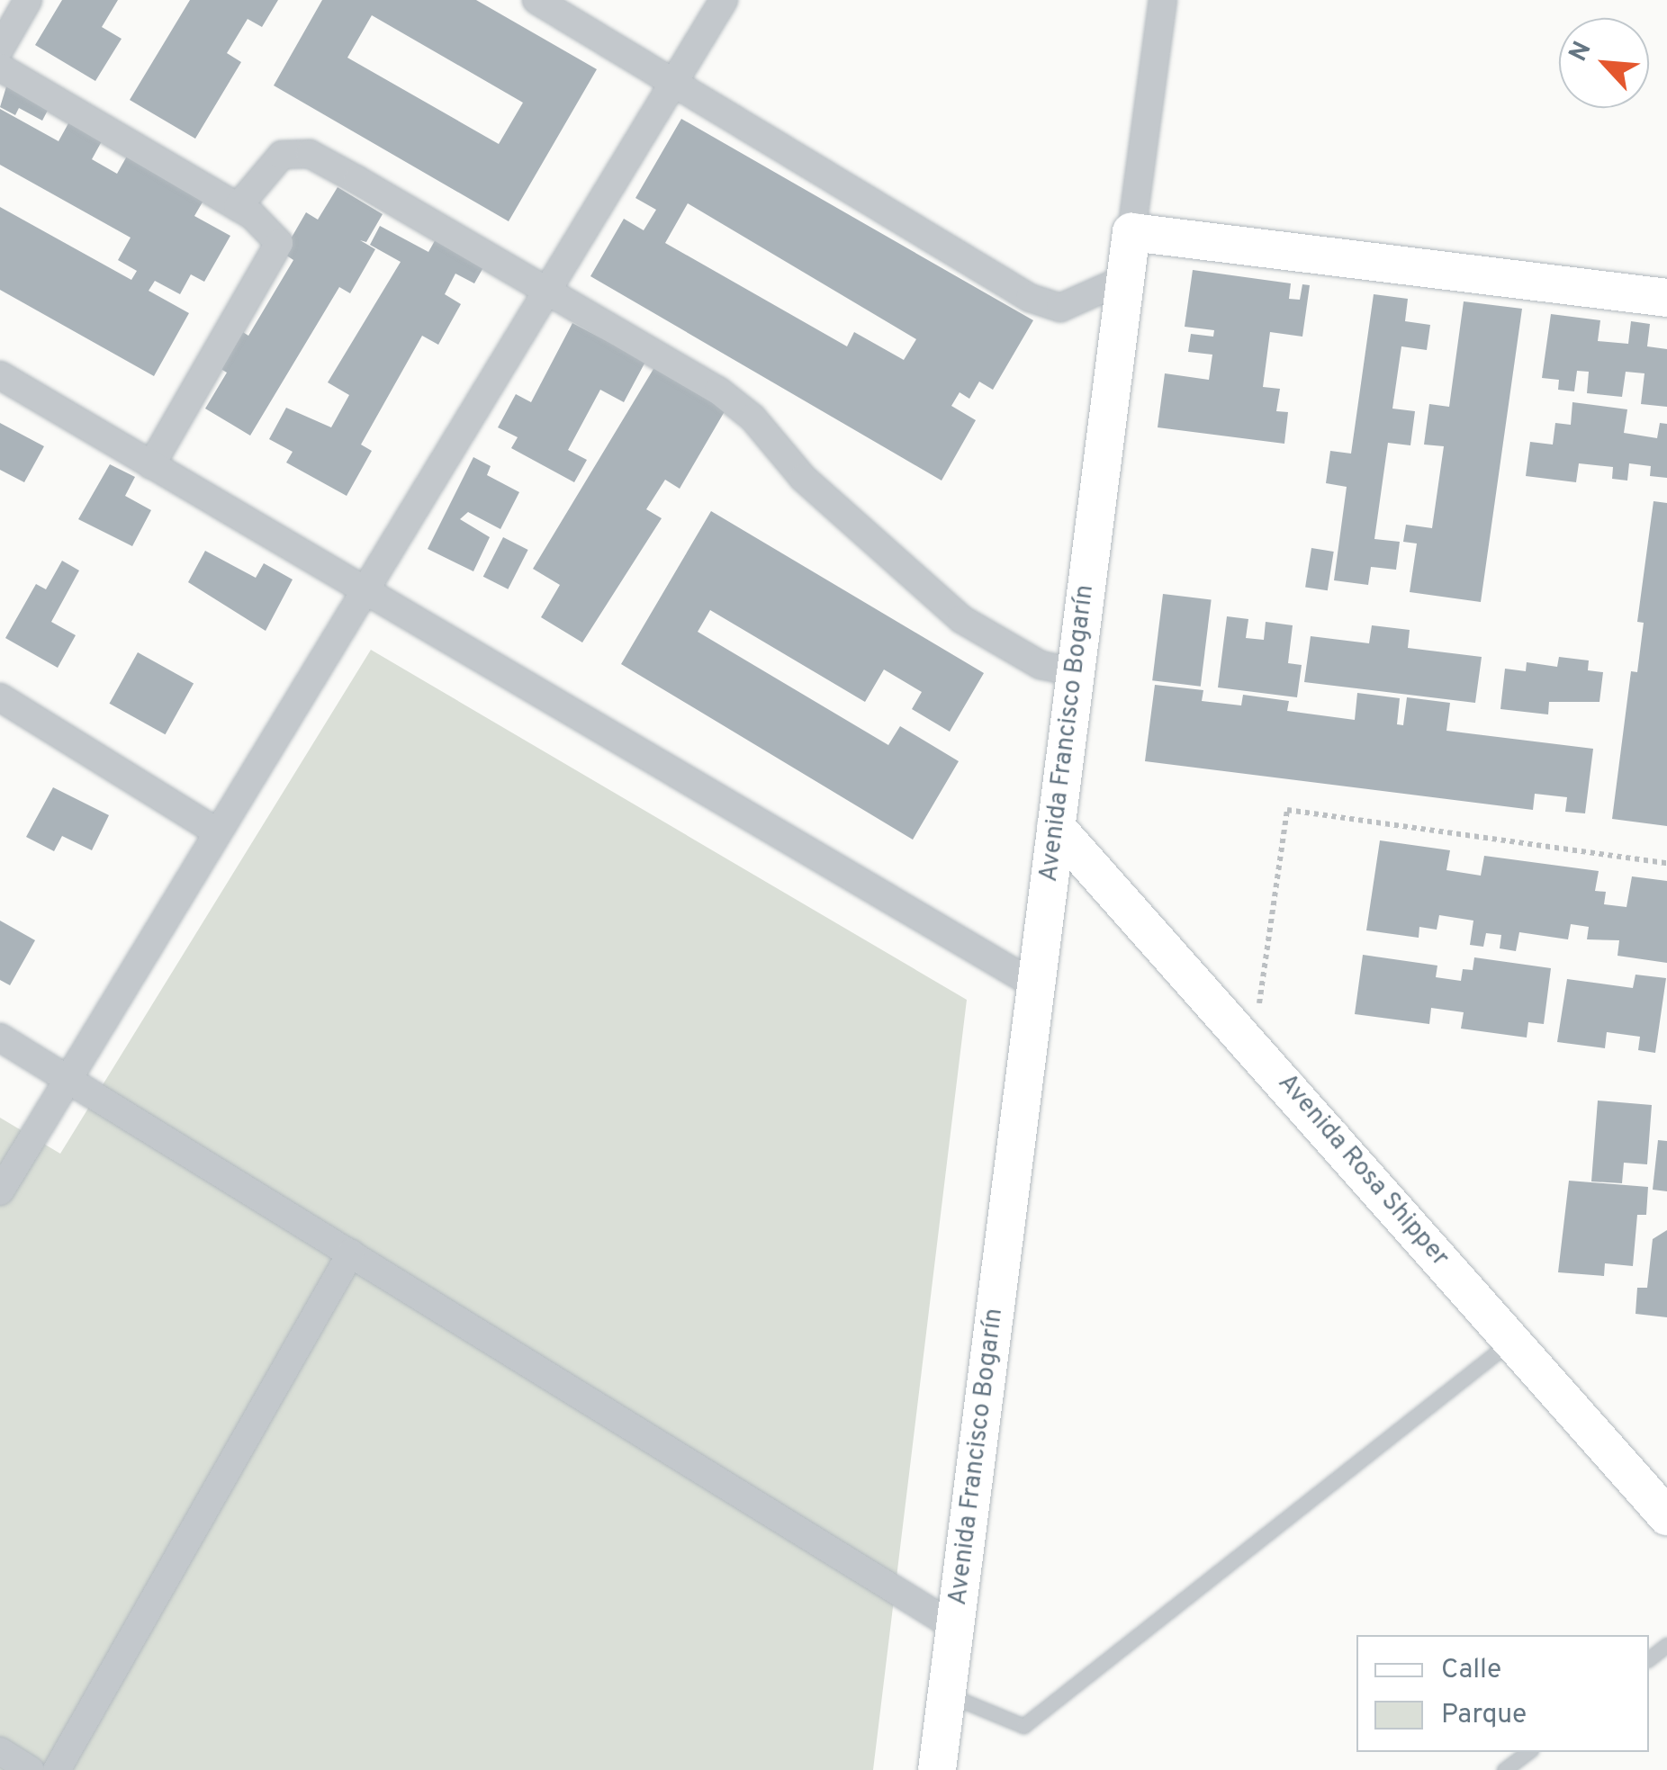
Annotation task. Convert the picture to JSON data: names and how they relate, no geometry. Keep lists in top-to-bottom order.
{
  "streets": {
    "street": ["Avenida Francisco Bogarín", "Avenida Rosa Shipper"]
  },
  "crossings": [
    ["Avenida Francisco Bogarín", "Avenida Rosa Shipper"]
  ],
  "legend": ["Calle", "Parque"],
  "north": "top left"
}
